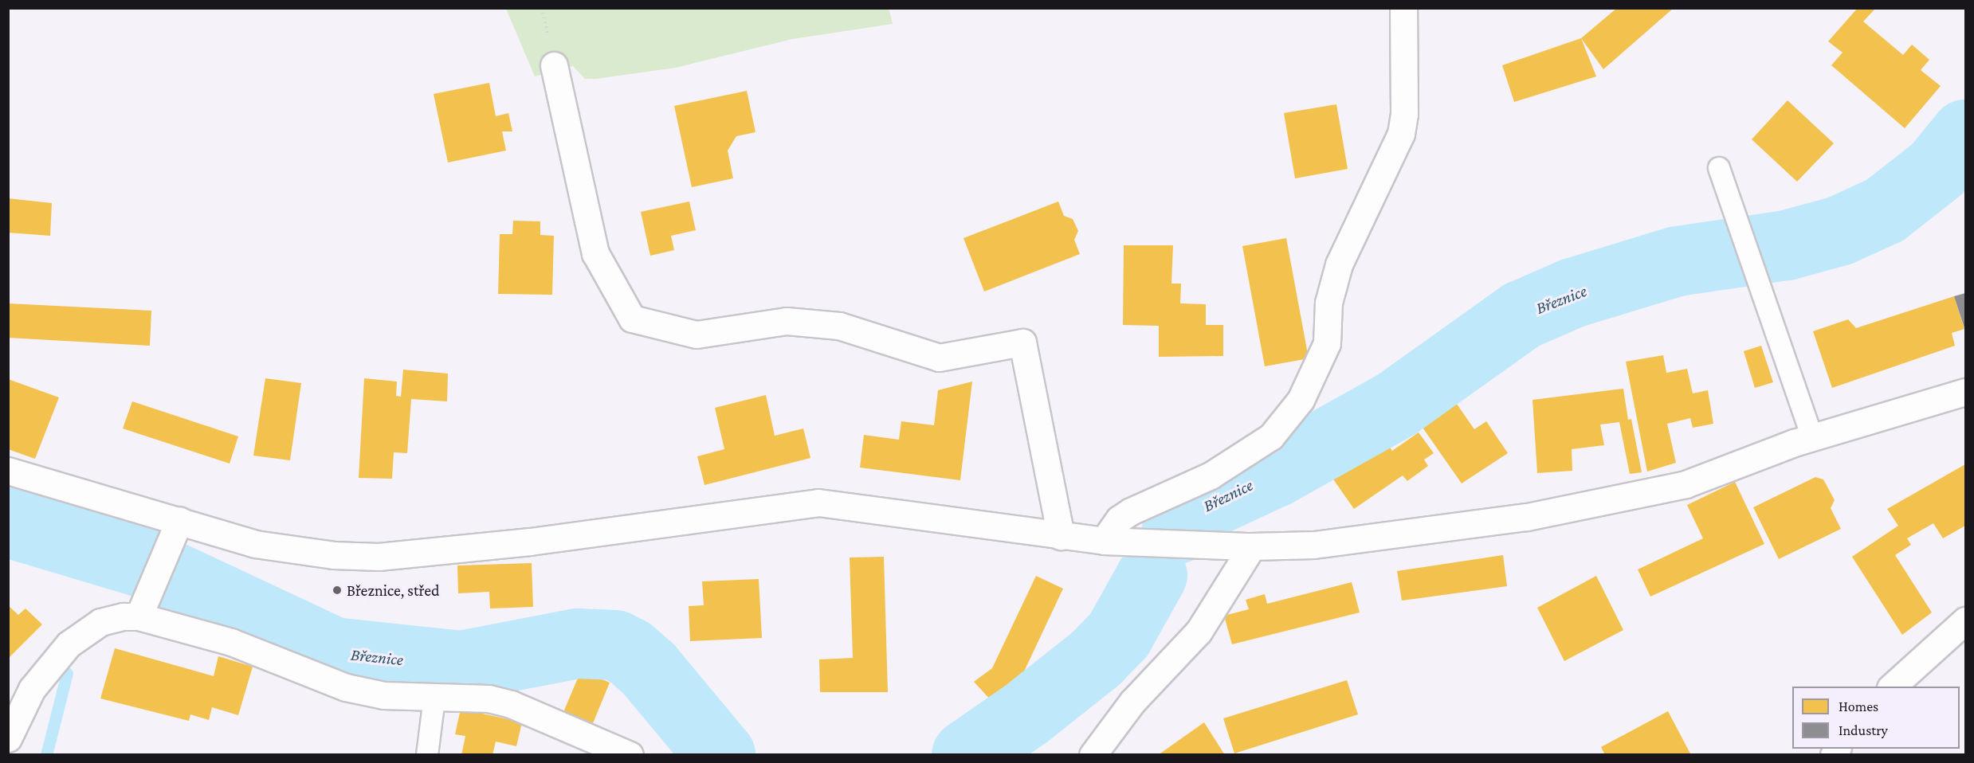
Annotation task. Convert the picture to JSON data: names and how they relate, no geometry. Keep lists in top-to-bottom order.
{
  "water": ["Březnice"],
  "places": ["Březnice, střed"],
  "legend": ["Homes", "Industry"]
}
